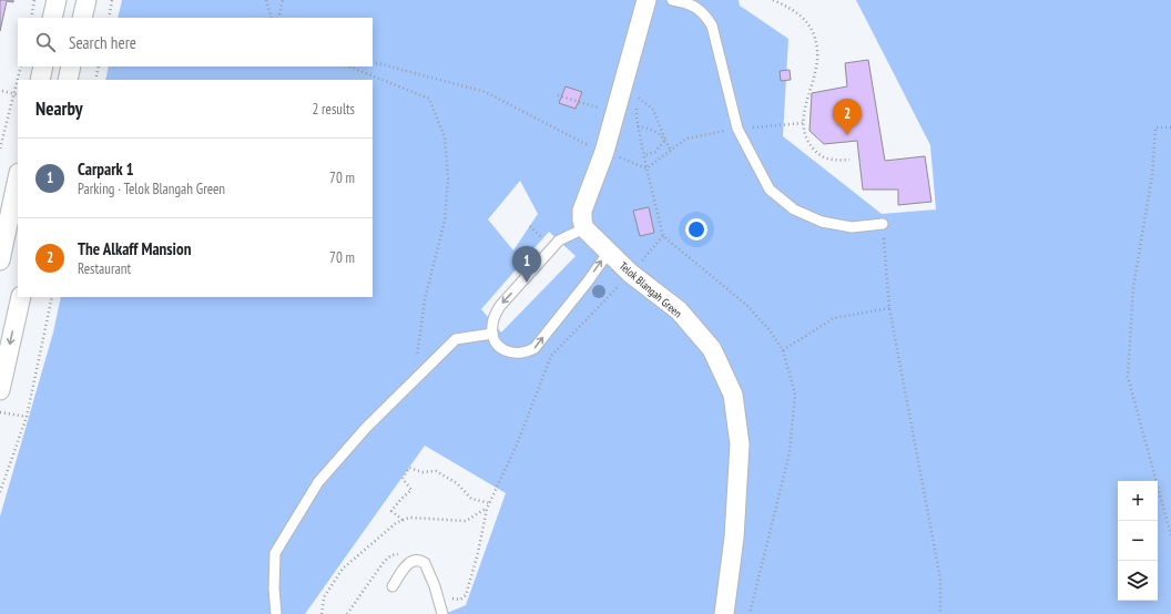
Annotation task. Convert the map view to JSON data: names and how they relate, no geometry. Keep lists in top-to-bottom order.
{
  "streets": {
    "street": ["Telok Blangah Green"]
  },
  "page": {
    "search": "Search here",
    "heading": ["Nearby", "2 results"],
    "pins": ["2", "1"],
    "list": [
      {
        "mark": "1",
        "name": "Carpark 1",
        "note": "Parking · Telok Blangah Green",
        "value": "70 m"
      },
      {
        "mark": "2",
        "name": "The Alkaff Mansion",
        "note": "Restaurant",
        "value": "70 m"
      }
    ],
    "map_buttons": ["+", "−"]
  }
}
